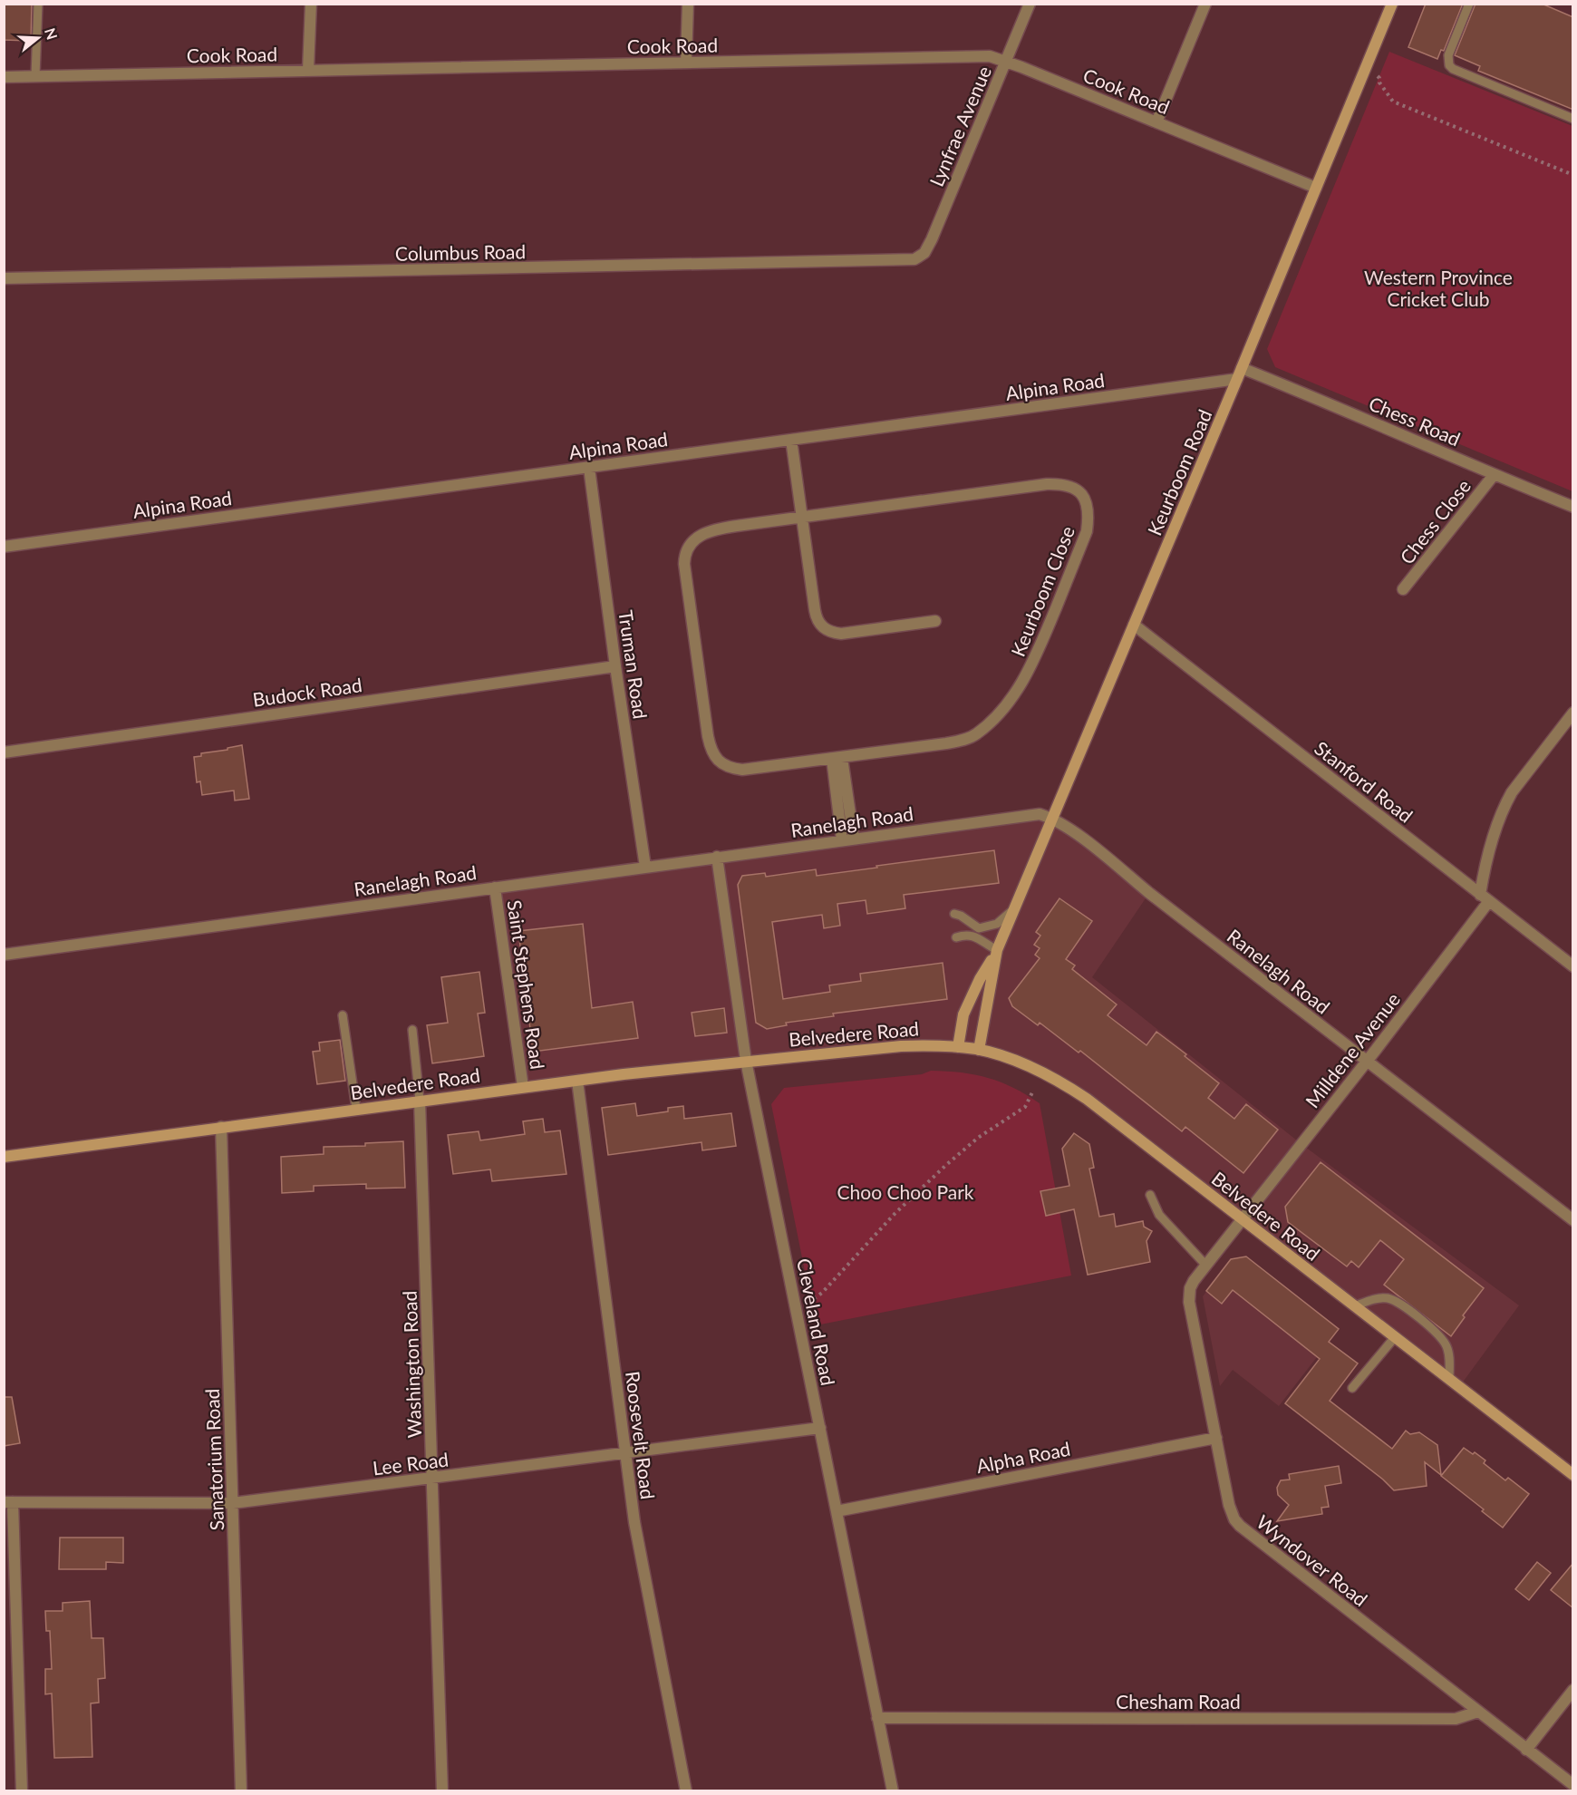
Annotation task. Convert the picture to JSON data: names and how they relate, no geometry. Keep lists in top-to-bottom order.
{
  "streets": {
    "main road": ["Keurboom Road", "Belvedere Road"],
    "street": [
      "Cook Road",
      "Lynfrae Avenue",
      "Columbus Road",
      "Alpina Road",
      "Chess Road",
      "Chess Close",
      "Keurboom Close",
      "Truman Road",
      "Budock Road",
      "Stanford Road",
      "Ranelagh Road",
      "Saint Stephens Road",
      "Milldene Avenue",
      "Cleveland Road",
      "Washington Road",
      "Roosevelt Road",
      "Alpha Road",
      "Sanatorium Road",
      "Lee Road",
      "Wyndover Road",
      "Chesham Road"
    ]
  },
  "crossings": [
    ["Cook Road", "Lynfrae Avenue"],
    ["Cook Road", "Keurboom Road"],
    ["Lynfrae Avenue", "Columbus Road"],
    ["Alpina Road", "Chess Road"],
    ["Alpina Road", "Keurboom Road"],
    ["Alpina Road", "Truman Road"],
    ["Chess Road", "Keurboom Road"],
    ["Chess Road", "Chess Close"],
    ["Keurboom Road", "Stanford Road"],
    ["Keurboom Road", "Ranelagh Road"],
    ["Keurboom Road", "Belvedere Road"],
    ["Truman Road", "Budock Road"],
    ["Truman Road", "Ranelagh Road"],
    ["Stanford Road", "Milldene Avenue"],
    ["Ranelagh Road", "Saint Stephens Road"],
    ["Ranelagh Road", "Milldene Avenue"],
    ["Ranelagh Road", "Cleveland Road"],
    ["Saint Stephens Road", "Belvedere Road"],
    ["Belvedere Road", "Milldene Avenue"],
    ["Belvedere Road", "Cleveland Road"],
    ["Belvedere Road", "Washington Road"],
    ["Belvedere Road", "Roosevelt Road"],
    ["Belvedere Road", "Sanatorium Road"],
    ["Belvedere Road", "Wyndover Road"],
    ["Milldene Avenue", "Wyndover Road"],
    ["Cleveland Road", "Alpha Road"],
    ["Cleveland Road", "Lee Road"],
    ["Cleveland Road", "Chesham Road"],
    ["Washington Road", "Lee Road"],
    ["Roosevelt Road", "Lee Road"],
    ["Alpha Road", "Wyndover Road"],
    ["Sanatorium Road", "Lee Road"],
    ["Wyndover Road", "Chesham Road"]
  ],
  "parks": ["Western Province Cricket Club", "Choo Choo Park"],
  "north": "right"
}
